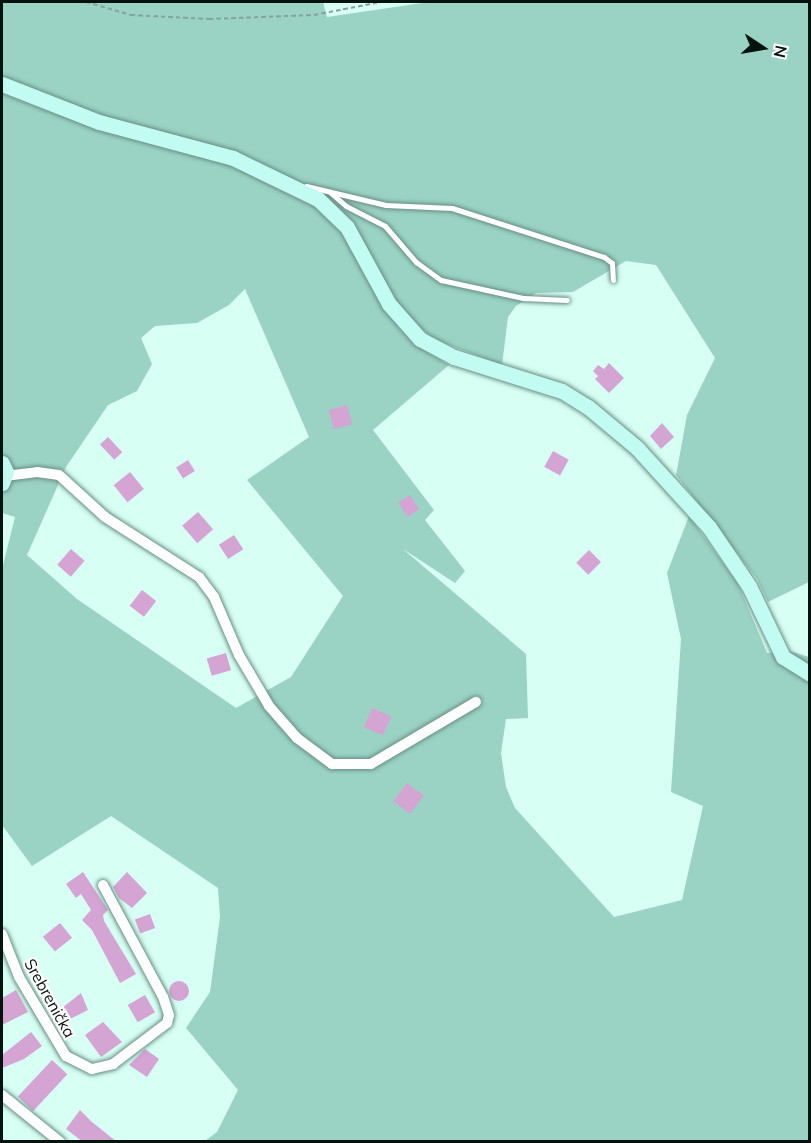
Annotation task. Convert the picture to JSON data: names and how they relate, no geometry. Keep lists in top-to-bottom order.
{
  "streets": {
    "street": ["Srebrenička"]
  },
  "north": "right"
}
